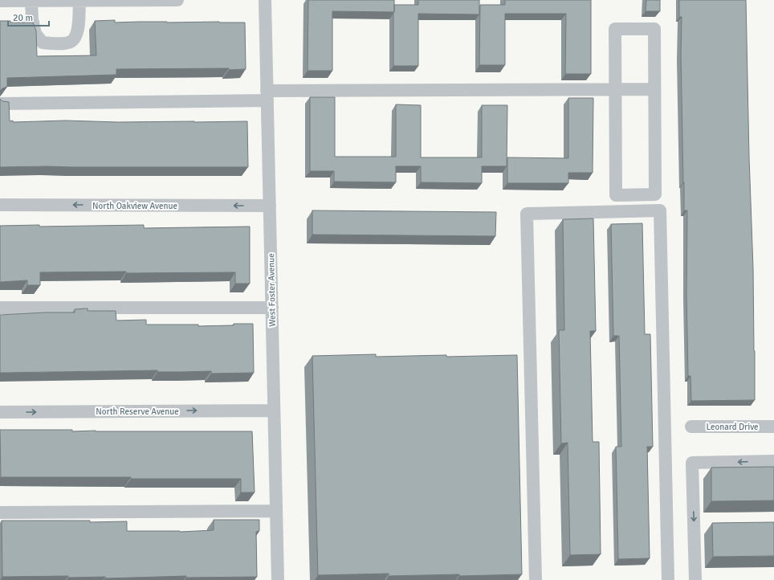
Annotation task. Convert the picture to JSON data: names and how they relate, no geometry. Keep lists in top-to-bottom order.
{
  "streets": {
    "street": [
      "North Oakview Avenue",
      "West Foster Avenue",
      "North Reserve Avenue",
      "Leonard Drive"
    ]
  },
  "crossings": [
    ["North Oakview Avenue", "West Foster Avenue"],
    ["West Foster Avenue", "North Reserve Avenue"]
  ],
  "scale_bar": "20 m"
}
